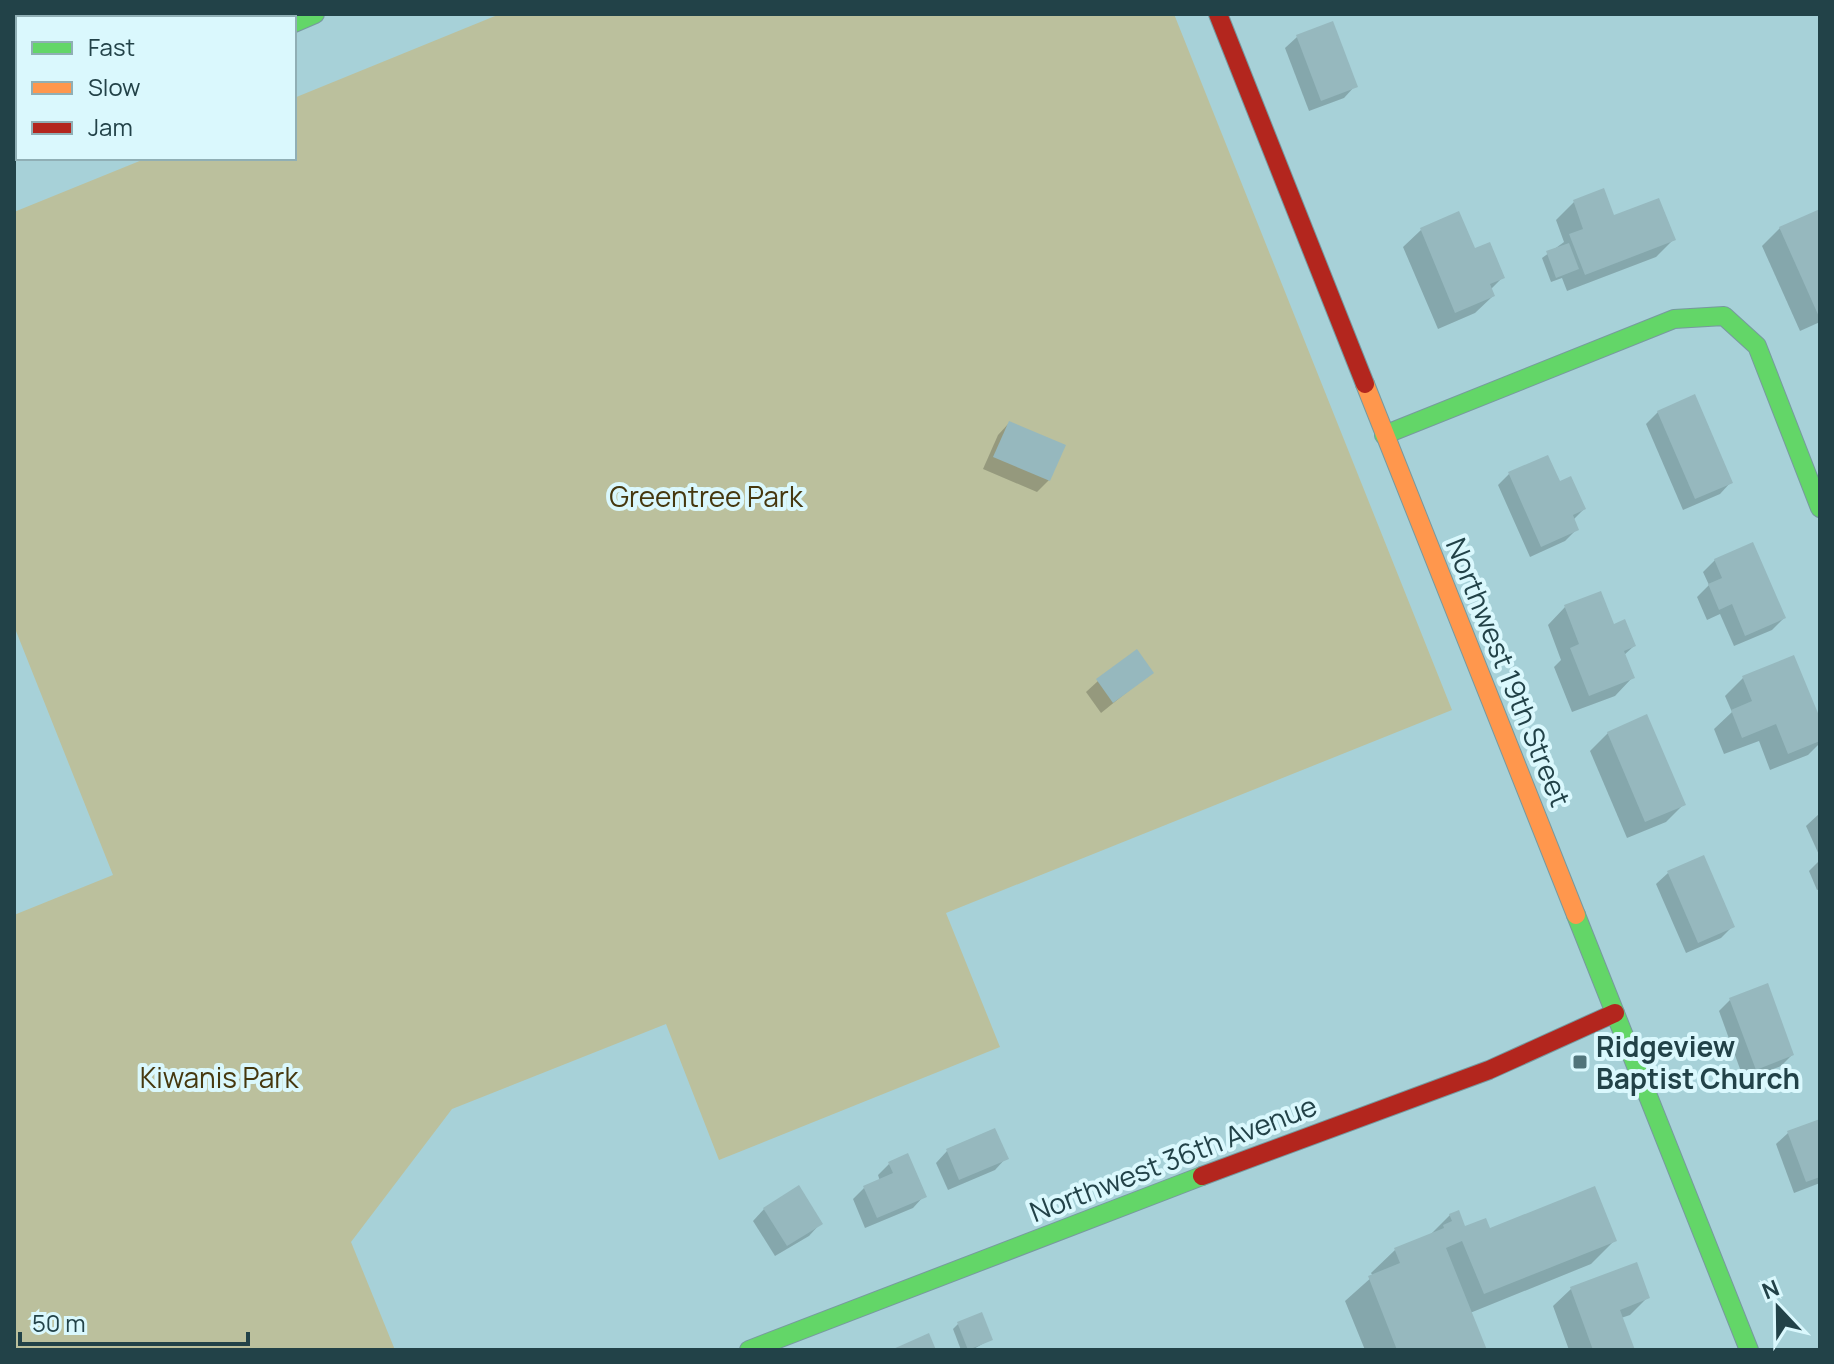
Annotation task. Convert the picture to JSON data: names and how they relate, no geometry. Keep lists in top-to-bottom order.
{
  "streets": {
    "street": ["Northwest 19th Street", "Northwest 36th Avenue"]
  },
  "crossings": [
    ["Northwest 19th Street", "Northwest 36th Avenue"]
  ],
  "parks": ["Greentree Park", "Kiwanis Park"],
  "places": {
    "transit": ["Ridgeview Baptist Church"]
  },
  "legend": ["Fast", "Slow", "Jam"],
  "scale_bar": "50 m",
  "north": "top"
}
